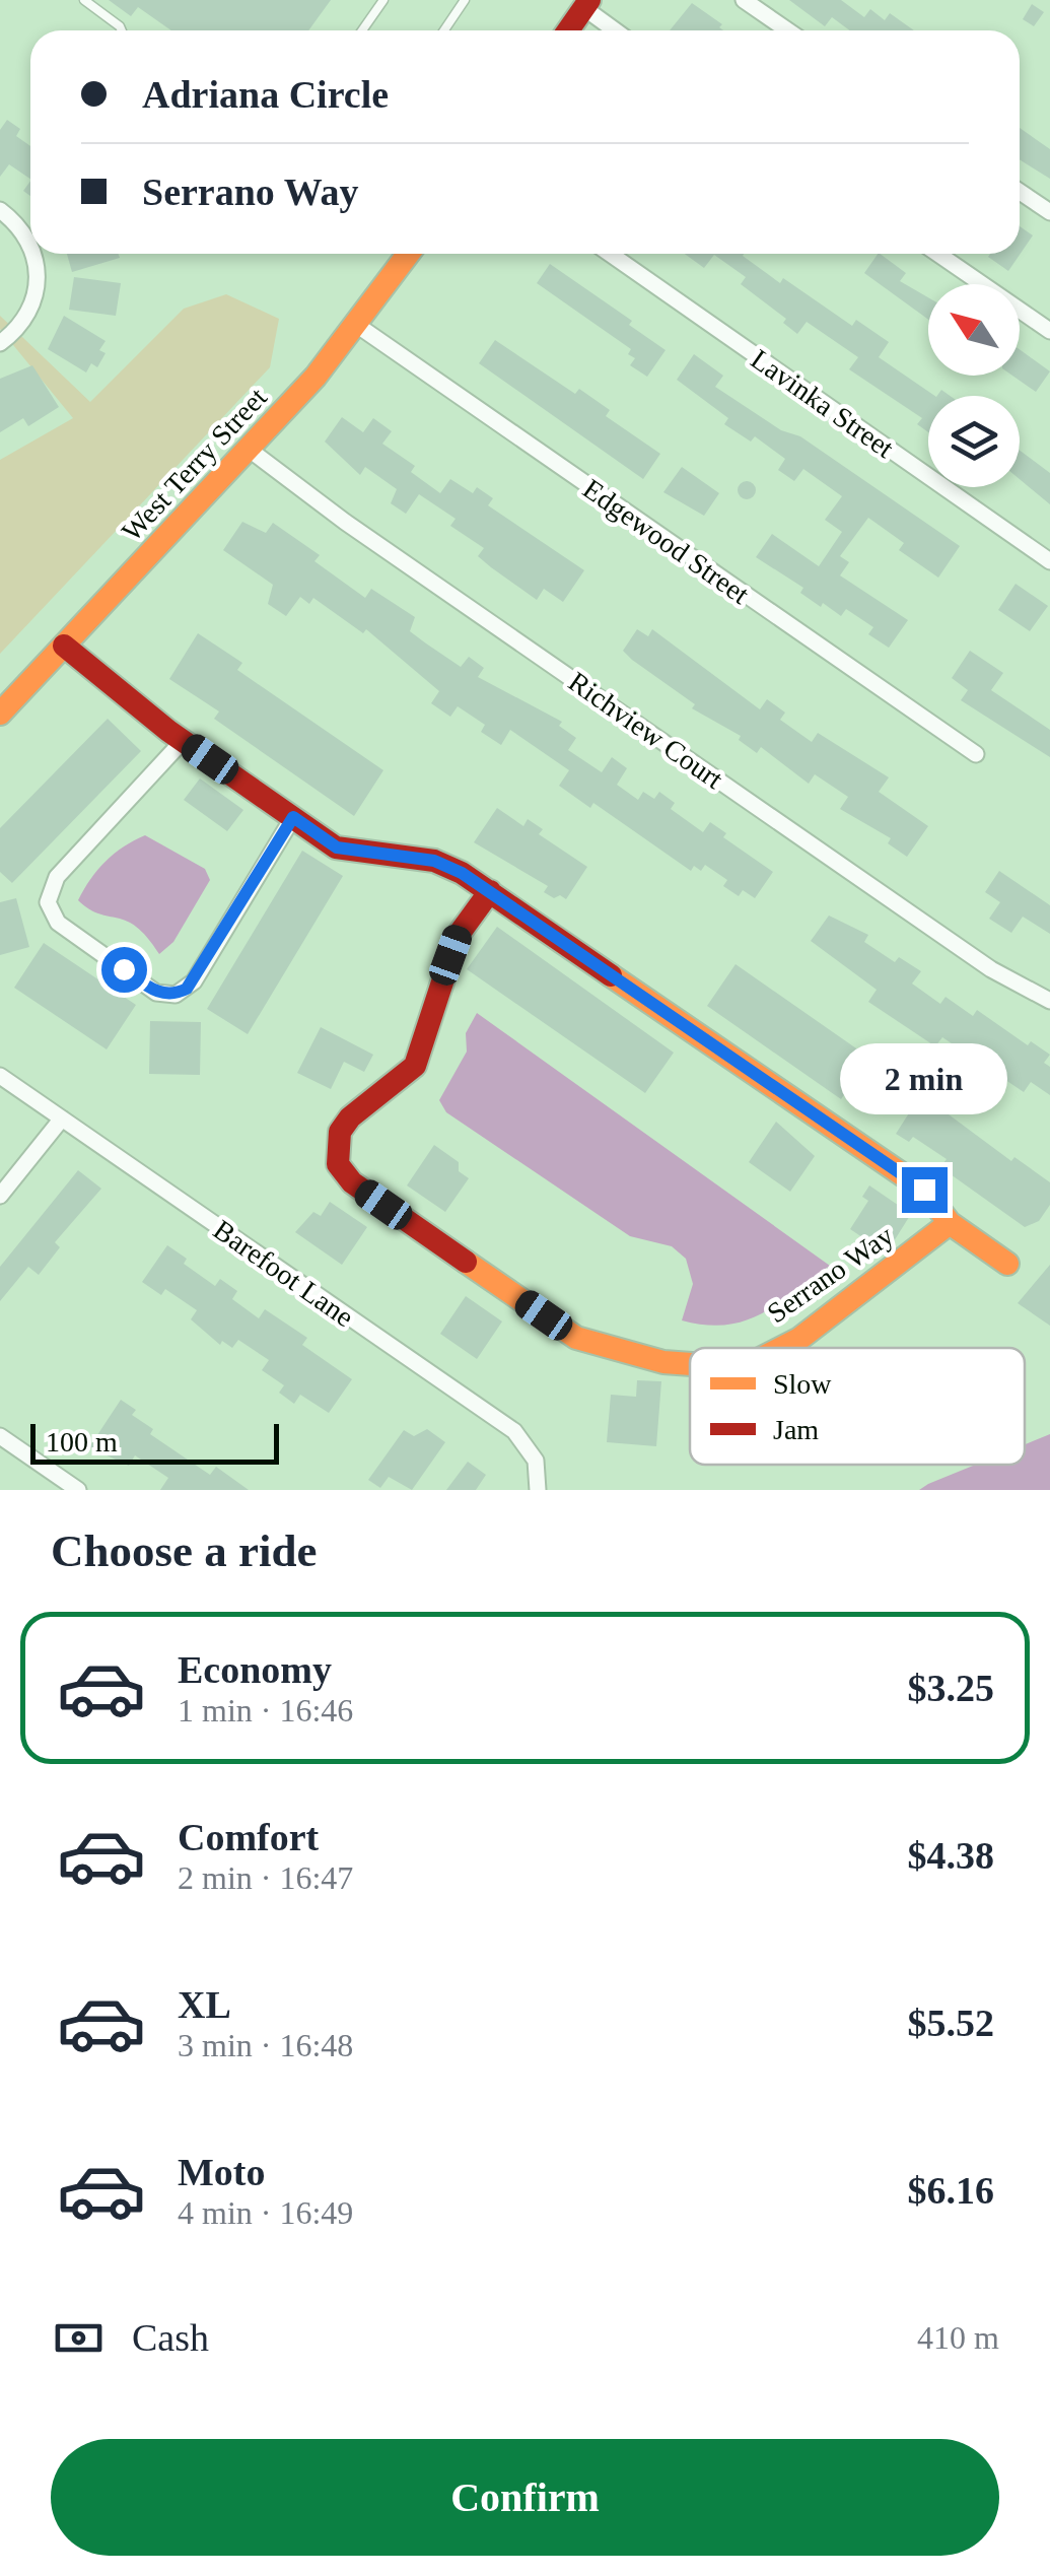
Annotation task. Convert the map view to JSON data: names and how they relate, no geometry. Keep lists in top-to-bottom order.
{
  "streets": {
    "street": [
      "Lavinka Street",
      "West Terry Street",
      "Edgewood Street",
      "Richview Court",
      "Barefoot Lane",
      "Serrano Way"
    ]
  },
  "crossings": [
    ["West Terry Street", "Edgewood Street"],
    ["West Terry Street", "Richview Court"]
  ],
  "legend": ["Slow", "Jam"],
  "scale_bar": "100 m",
  "north": "top left",
  "page": {
    "banner": ["Adriana Circle", "Serrano Way"],
    "bubble": "2 min",
    "scale": "100 m",
    "heading": "Choose a ride",
    "list": [
      {
        "name": "Economy",
        "note": "1 min · 16:46",
        "value": "$3.25"
      },
      {
        "name": "Comfort",
        "note": "2 min · 16:47",
        "value": "$4.38"
      },
      {
        "name": "XL",
        "note": "3 min · 16:48",
        "value": "$5.52"
      },
      {
        "name": "Moto",
        "note": "4 min · 16:49",
        "value": "$6.16"
      }
    ],
    "pay": ["Cash", "410 m"],
    "buttons": "Confirm"
  }
}
